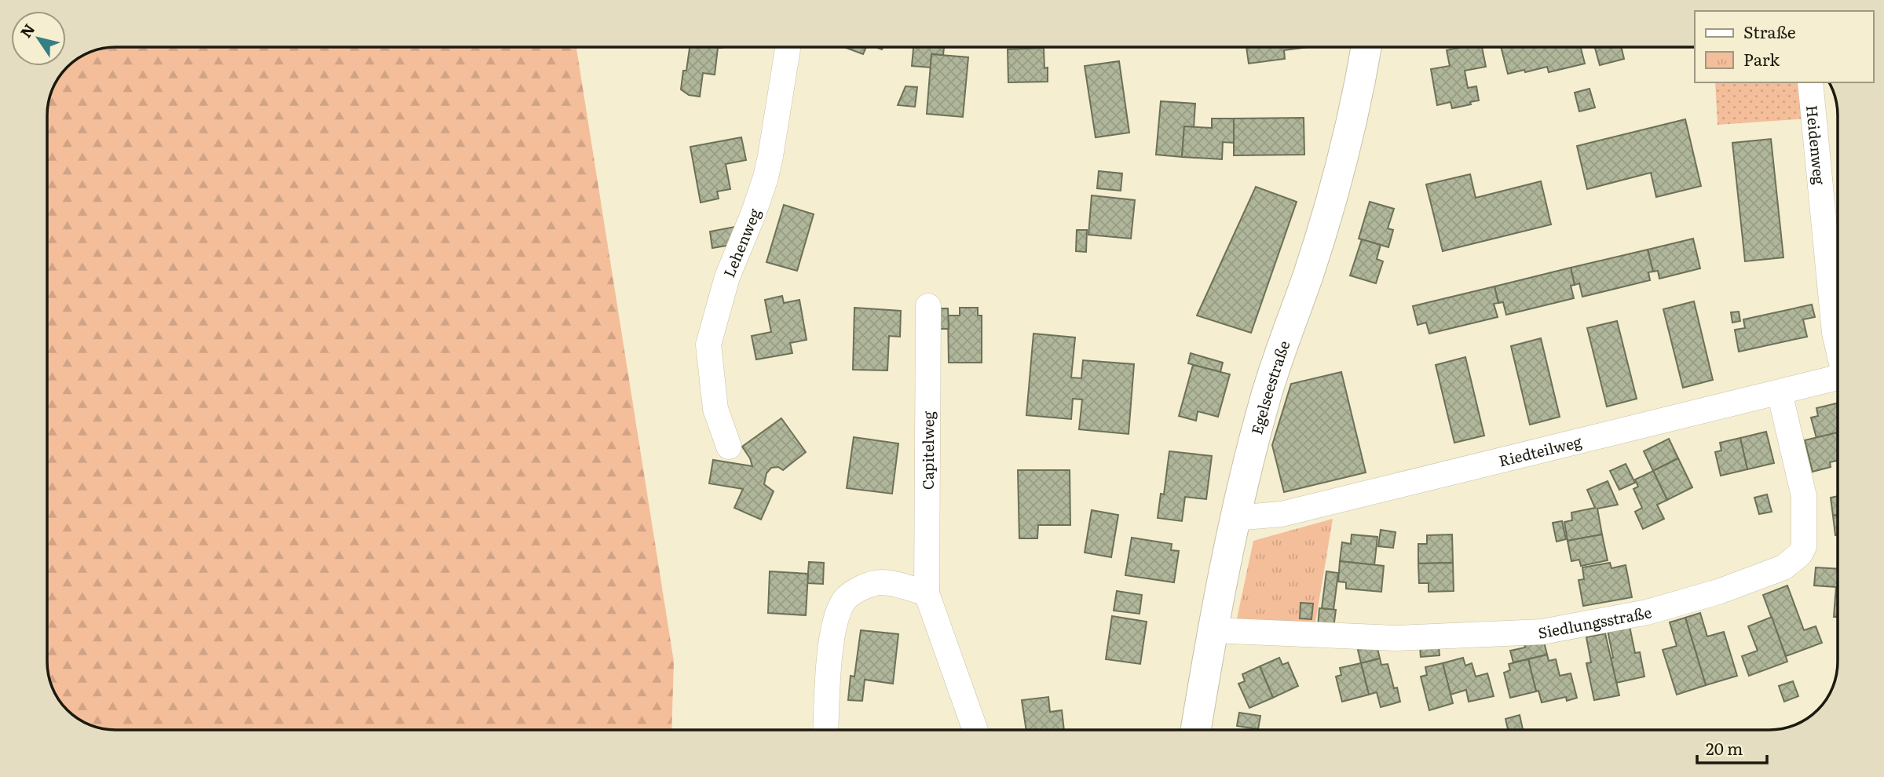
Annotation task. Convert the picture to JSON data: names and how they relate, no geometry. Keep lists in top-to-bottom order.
{
  "streets": {
    "street": [
      "Heidenweg",
      "Lehenweg",
      "Egelseestraße",
      "Capitelweg",
      "Riedteilweg",
      "Siedlungsstraße"
    ]
  },
  "crossings": [
    ["Egelseestraße", "Riedteilweg"],
    ["Egelseestraße", "Siedlungsstraße"],
    ["Riedteilweg", "Siedlungsstraße"]
  ],
  "legend": ["Straße", "Park"],
  "scale_bar": "20 m",
  "north": "top left"
}
